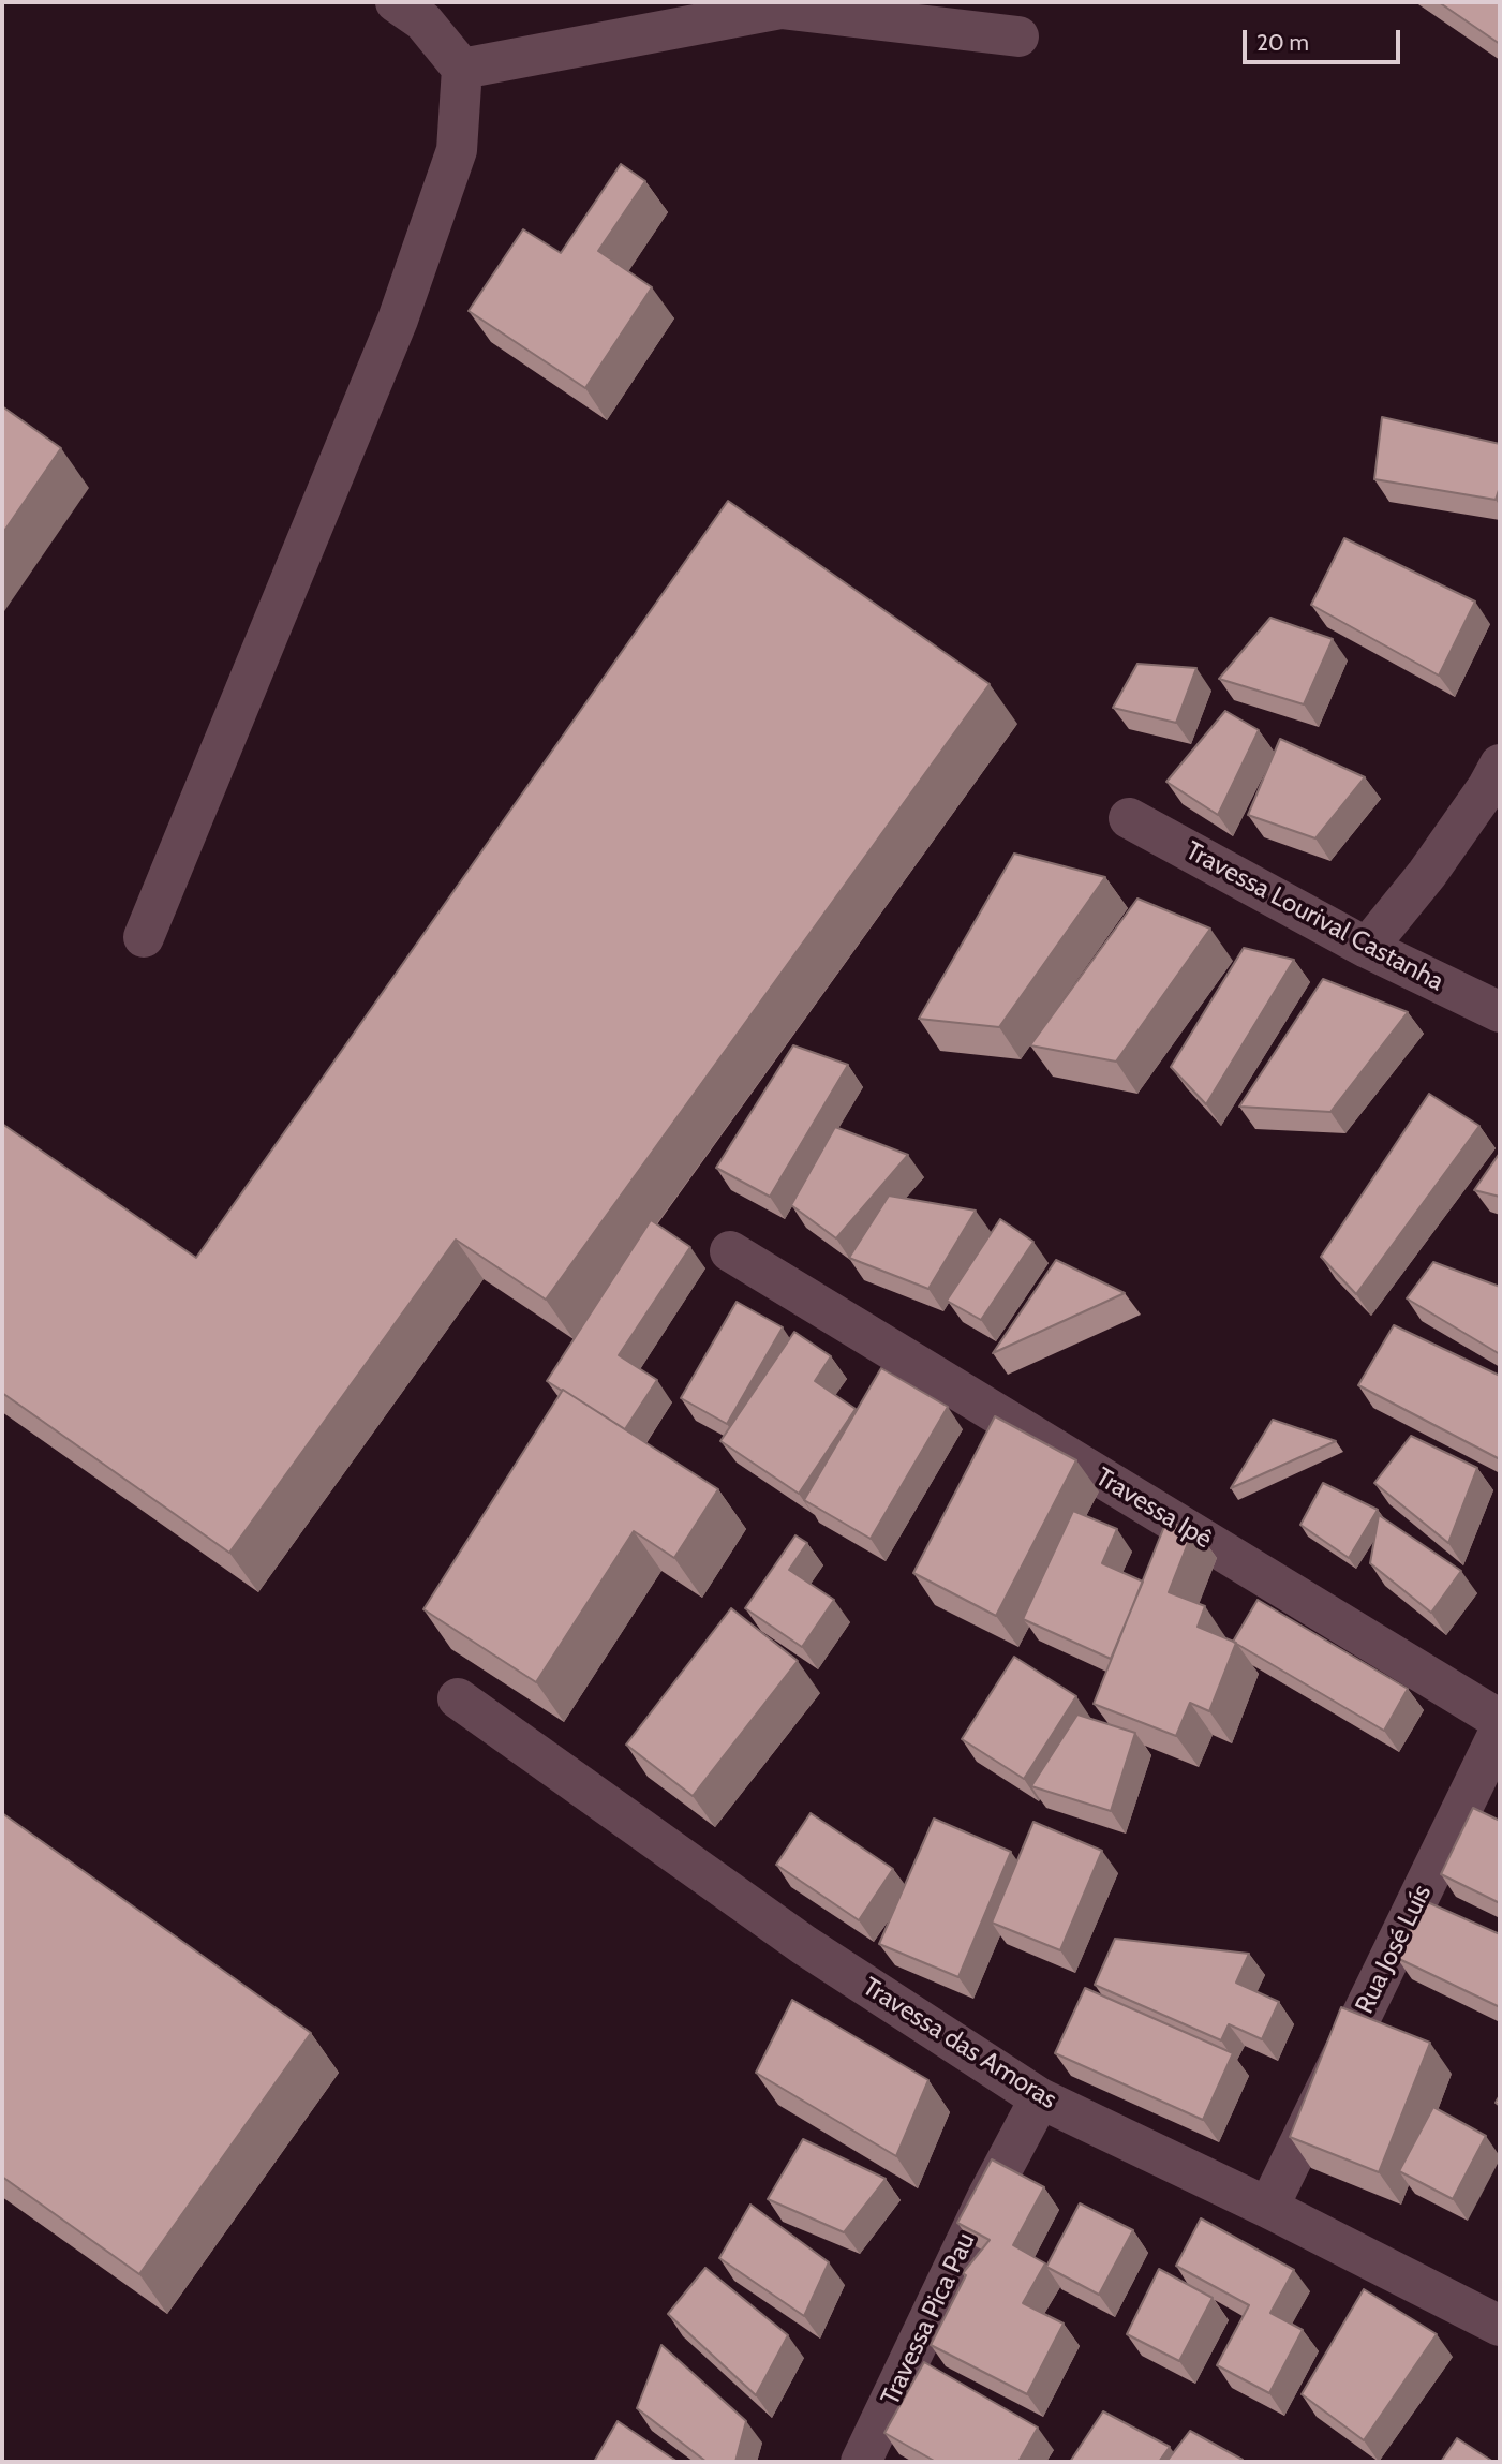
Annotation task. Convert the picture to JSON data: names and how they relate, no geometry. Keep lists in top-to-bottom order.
{
  "streets": {
    "street": [
      "Travessa Lourival Castanha",
      "Travessa Ipê",
      "Rua José Luís",
      "Travessa das Amoras",
      "Travessa Pica Pau"
    ]
  },
  "crossings": [
    ["Rua José Luís", "Travessa das Amoras"],
    ["Travessa das Amoras", "Travessa Pica Pau"]
  ],
  "scale_bar": "20 m"
}
